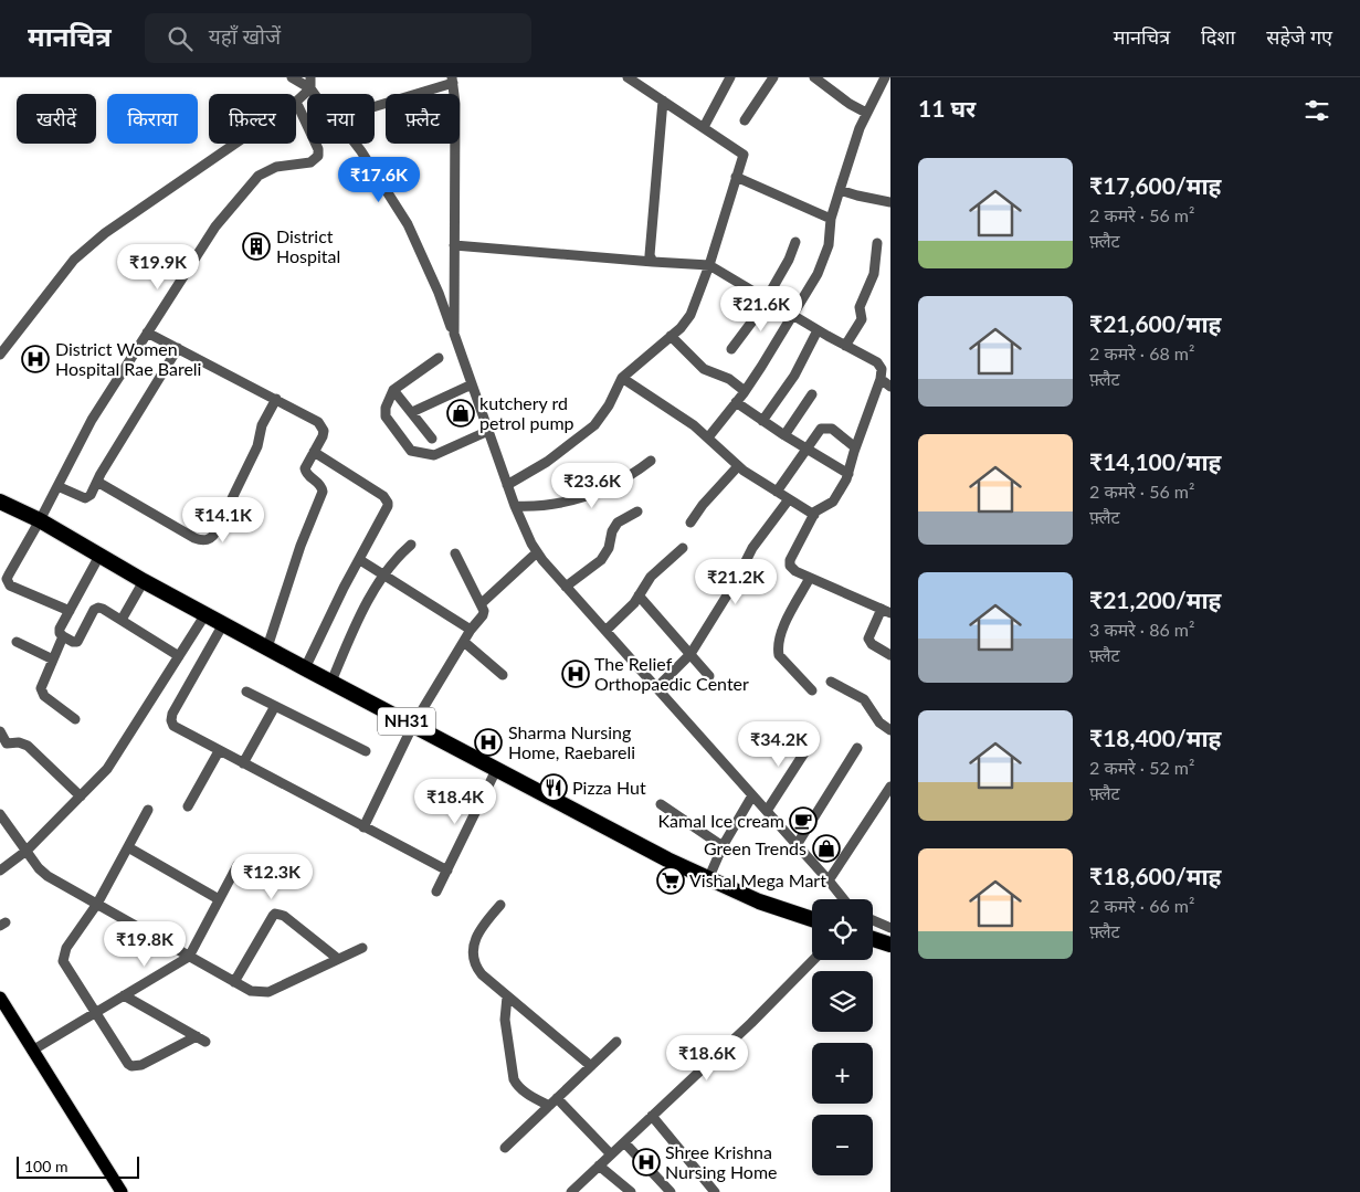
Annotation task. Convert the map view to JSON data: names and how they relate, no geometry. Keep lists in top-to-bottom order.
{
  "streets": {
    "highway": ["NH31"]
  },
  "places": {
    "building": ["District Hospital"],
    "hospital": [
      "District Women Hospital Rae Bareli",
      "The Relief Orthopaedic Center",
      "Sharma Nursing Home, Raebareli",
      "Shree Krishna Nursing Home"
    ],
    "shop": ["kutchery rd petrol pump", "Green Trends"],
    "restaurant": ["Pizza Hut"],
    "cafe": ["Kamal Ice cream"],
    "supermarket": ["Vishal Mega Mart"]
  },
  "scale_bar": "100 m",
  "page": {
    "header": "मानचित्र",
    "search": "यहाँ खोजें",
    "nav": ["मानचित्र", "दिशा", "सहेजे गए"],
    "heading": "11 घर",
    "chip": [
      "खरीदें",
      "किराया",
      "फ़िल्टर",
      "नया",
      "फ़्लैट"
    ],
    "list": [
      {
        "name": "₹17,600/माह",
        "note": "2 कमरे · 56 m² · फ़्लैट"
      },
      {
        "name": "₹21,600/माह",
        "note": "2 कमरे · 68 m² · फ़्लैट"
      },
      {
        "name": "₹14,100/माह",
        "note": "2 कमरे · 56 m² · फ़्लैट"
      },
      {
        "name": "₹21,200/माह",
        "note": "3 कमरे · 86 m² · फ़्लैट"
      },
      {
        "name": "₹18,400/माह",
        "note": "2 कमरे · 52 m² · फ़्लैट"
      },
      {
        "name": "₹18,600/माह",
        "note": "2 कमरे · 66 m² · फ़्लैट"
      }
    ],
    "price": [
      "₹17.6K",
      "₹19.9K",
      "₹21.6K",
      "₹23.6K",
      "₹14.1K",
      "₹21.2K",
      "₹34.2K",
      "₹18.4K",
      "₹12.3K",
      "₹19.8K",
      "₹18.6K"
    ],
    "map_buttons": ["+", "−"],
    "scale": "100 m"
  }
}
